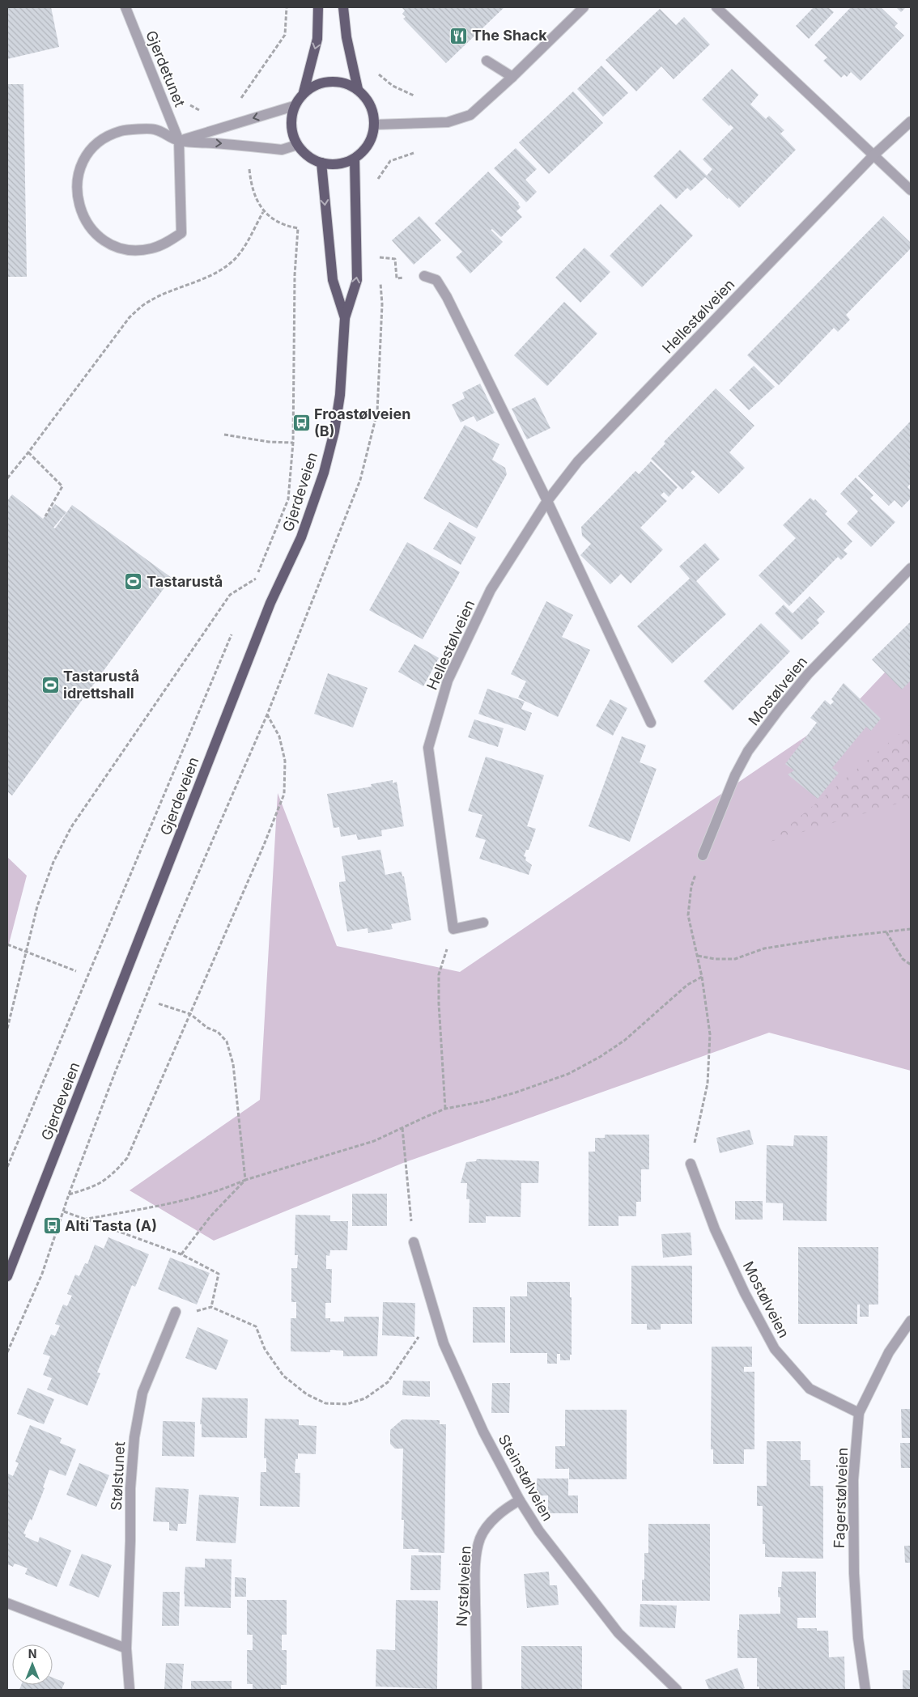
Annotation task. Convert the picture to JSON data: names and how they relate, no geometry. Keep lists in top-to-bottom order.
{
  "streets": {
    "main road": ["Gjerdeveien"],
    "street": [
      "Gjerdetunet",
      "Hellestølveien",
      "Mostølveien",
      "Stølstunet",
      "Steinstølveien",
      "Fagerstølveien",
      "Nystølveien"
    ]
  },
  "crossings": [
    ["Mostølveien", "Fagerstølveien"],
    ["Steinstølveien", "Nystølveien"]
  ],
  "places": {
    "restaurant": ["The Shack"],
    "bus stop": ["Froastølveien (B)", "Alti Tasta (A)"],
    "sports": ["Tastarustå", "Tastarustå idrettshall"]
  },
  "north": "top"
}
